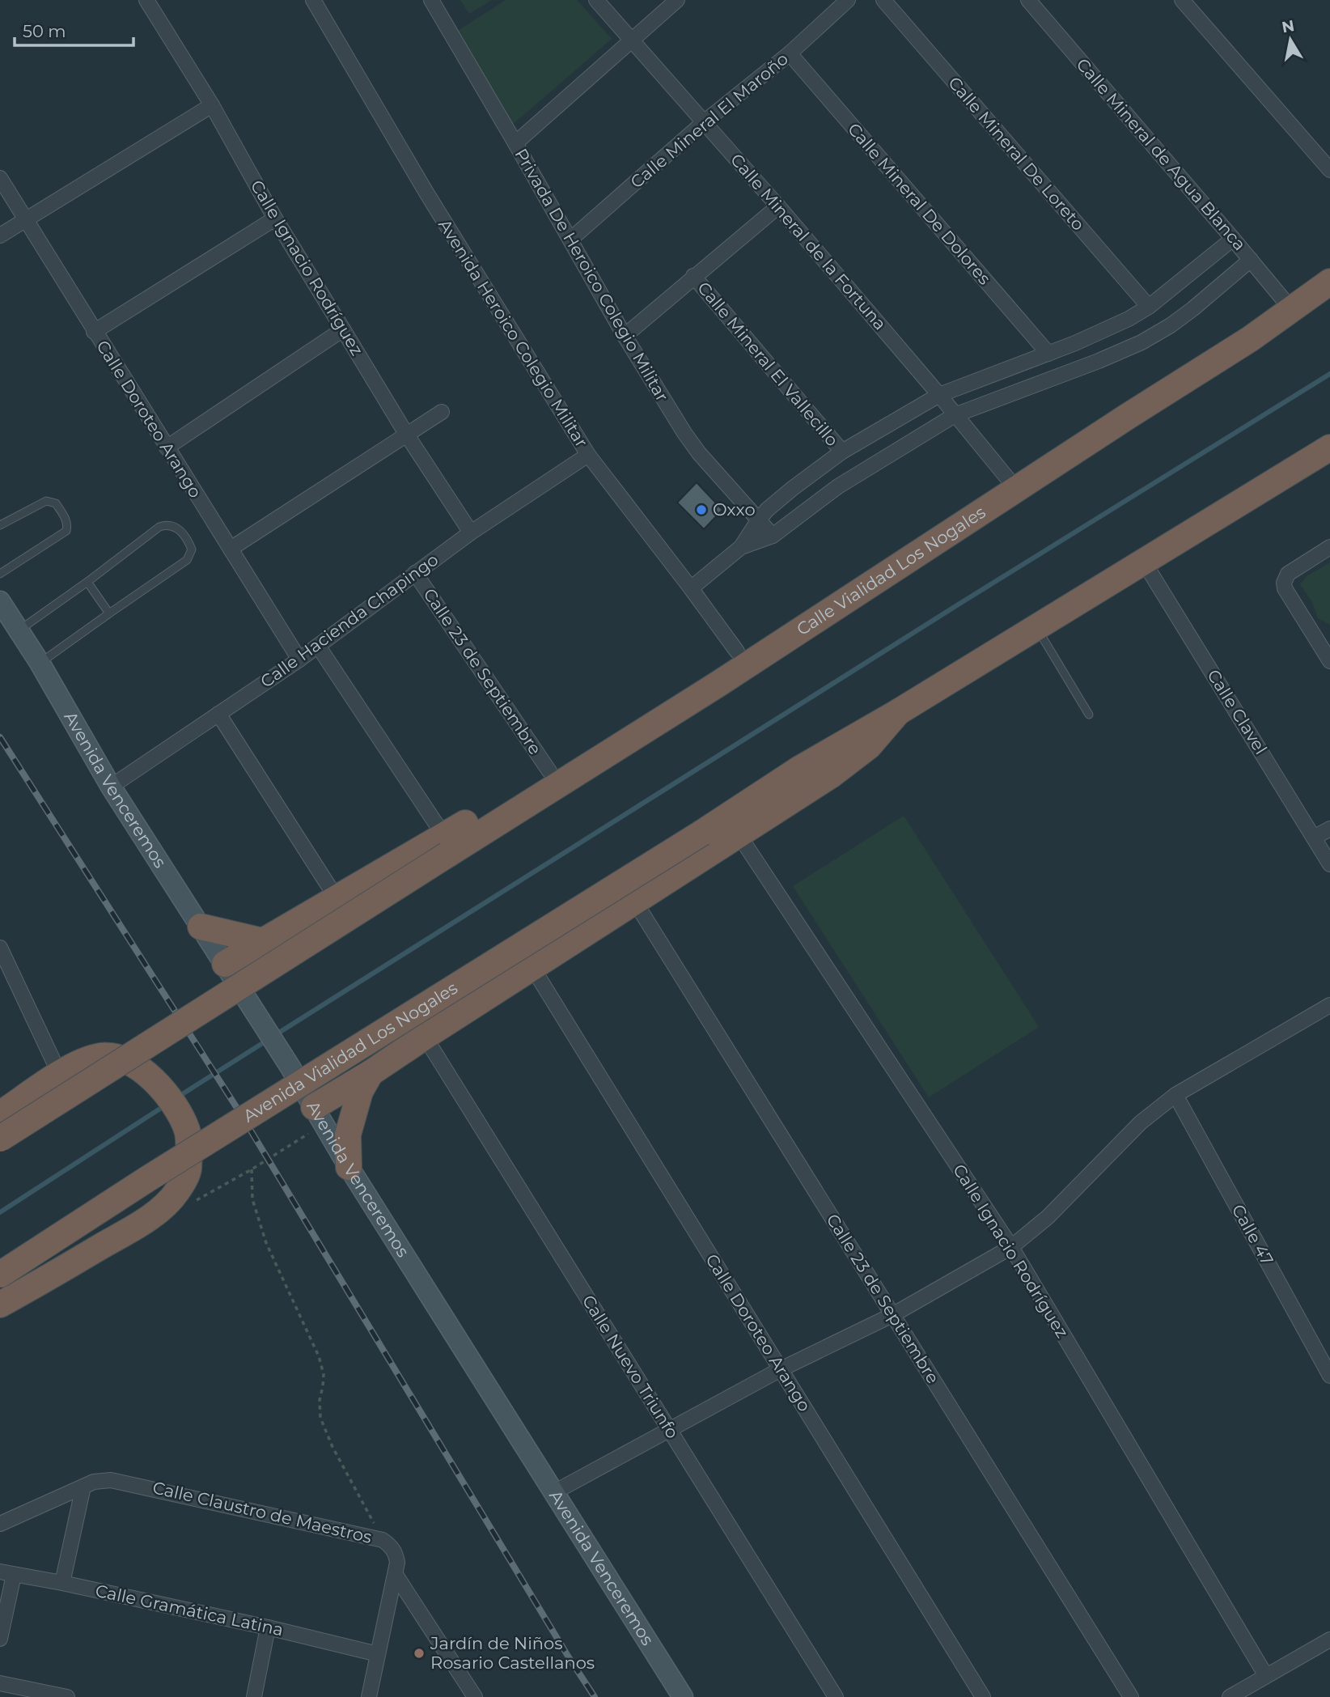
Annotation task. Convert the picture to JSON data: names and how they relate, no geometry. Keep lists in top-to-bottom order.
{
  "streets": {
    "highway": ["Calle Vialidad Los Nogales", "Avenida Vialidad Los Nogales"],
    "street": [
      "Calle Mineral El Maroño",
      "Calle Mineral De Loreto",
      "Calle Mineral de Agua Blanca",
      "Calle Mineral De Dolores",
      "Calle Mineral de la Fortuna",
      "Calle Ignacio Rodríguez",
      "Privada De Heroico Colegio Militar",
      "Avenida Heroico Colegio Militar",
      "Calle Mineral El Vallecillo",
      "Calle Doroteo Arango",
      "Calle Hacienda Chapingo",
      "Calle 23 de Septiembre",
      "Calle Clavel",
      "Avenida Venceremos",
      "Calle 47",
      "Calle Nuevo Triunfo",
      "Calle Claustro de Maestros",
      "Calle Gramática Latina"
    ]
  },
  "crossings": [
    ["Calle Mineral El Maroño", "Calle Mineral De Dolores"],
    ["Calle Mineral El Maroño", "Calle Mineral de la Fortuna"],
    ["Calle Mineral El Maroño", "Privada De Heroico Colegio Militar"],
    ["Calle Mineral de Agua Blanca", "Calle Vialidad Los Nogales"],
    ["Calle Mineral de la Fortuna", "Calle Vialidad Los Nogales"],
    ["Calle Ignacio Rodríguez", "Calle Hacienda Chapingo"],
    ["Avenida Heroico Colegio Militar", "Calle Hacienda Chapingo"],
    ["Calle Doroteo Arango", "Calle Hacienda Chapingo"],
    ["Calle Hacienda Chapingo", "Calle 23 de Septiembre"],
    ["Calle Hacienda Chapingo", "Avenida Venceremos"]
  ],
  "places": ["Oxxo", "Jardín de Niños Rosario Castellanos"],
  "scale_bar": "50 m",
  "north": "top"
}
